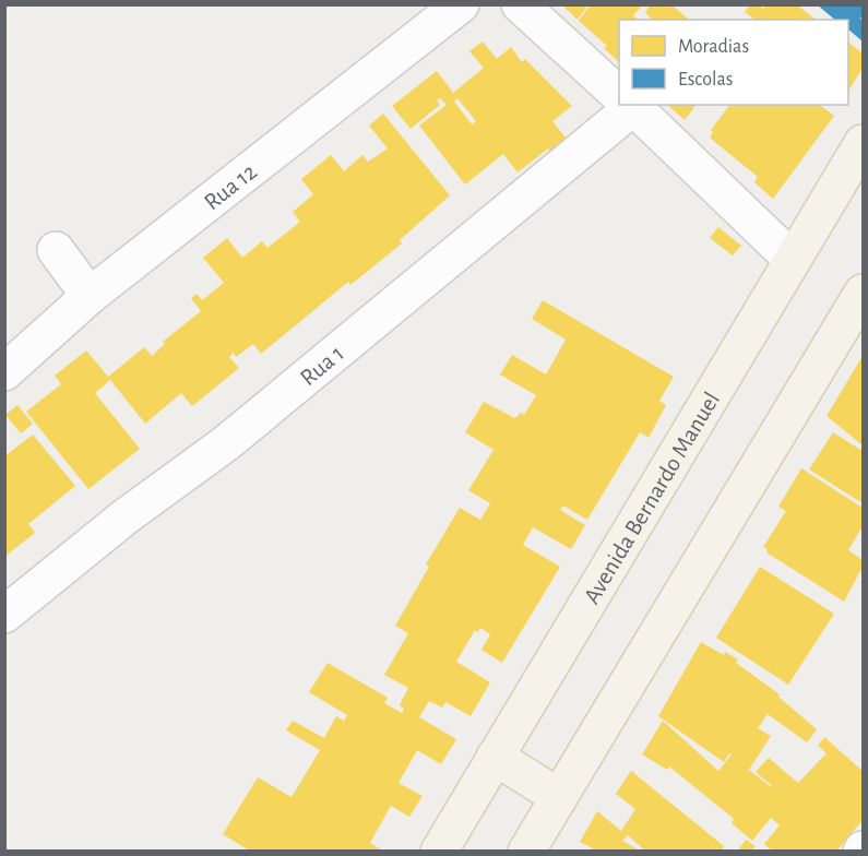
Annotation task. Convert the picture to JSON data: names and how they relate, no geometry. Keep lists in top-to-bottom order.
{
  "streets": {
    "main road": ["Avenida Bernardo Manuel"],
    "street": ["Rua 12", "Rua 1"]
  },
  "legend": ["Moradias", "Escolas"]
}
